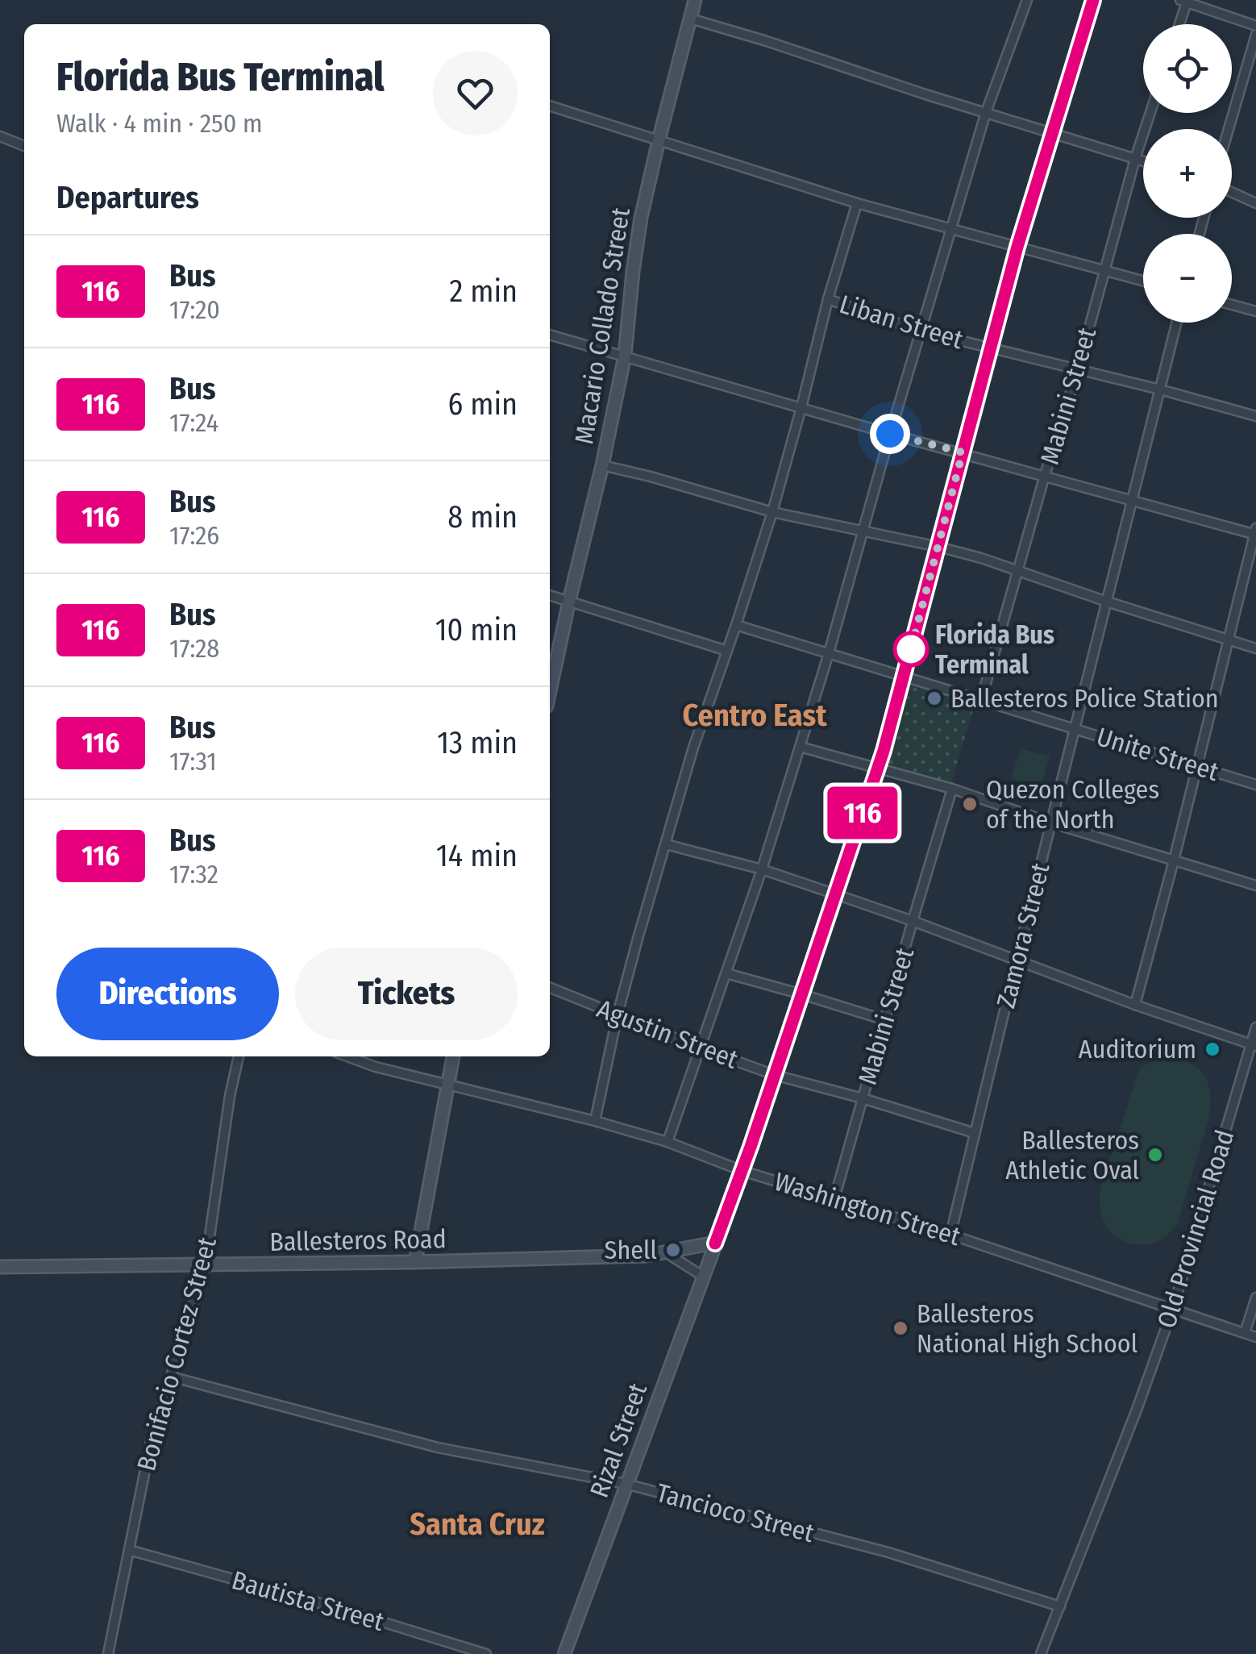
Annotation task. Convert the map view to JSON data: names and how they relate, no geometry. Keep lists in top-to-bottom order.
{
  "streets": {
    "main road": ["Macario Collado Street", "Ballesteros Road", "Rizal Street"],
    "street": [
      "Liban Street",
      "Mabini Street",
      "Unite Street",
      "Zamora Street",
      "Agustin Street",
      "Washington Street",
      "Old Provincial Road",
      "Bonifacio Cortez Street",
      "Tancioco Street",
      "Bautista Street"
    ]
  },
  "crossings": [
    ["Liban Street", "Mabini Street"],
    ["Liban Street", "Zamora Street"],
    ["Liban Street", "Rizal Street"],
    ["Mabini Street", "Unite Street"],
    ["Mabini Street", "Agustin Street"],
    ["Mabini Street", "Washington Street"],
    ["Unite Street", "Zamora Street"],
    ["Unite Street", "Rizal Street"],
    ["Zamora Street", "Agustin Street"],
    ["Zamora Street", "Washington Street"],
    ["Agustin Street", "Rizal Street"],
    ["Washington Street", "Old Provincial Road"],
    ["Washington Street", "Rizal Street"],
    ["Old Provincial Road", "Tancioco Street"],
    ["Ballesteros Road", "Bonifacio Cortez Street"],
    ["Ballesteros Road", "Rizal Street"],
    ["Bonifacio Cortez Street", "Tancioco Street"],
    ["Bonifacio Cortez Street", "Bautista Street"],
    ["Rizal Street", "Tancioco Street"]
  ],
  "districts": ["Centro East", "Santa Cruz"],
  "places": [
    "Florida Bus Terminal",
    "Ballesteros Police Station",
    "Quezon Colleges of the North",
    "Auditorium",
    "Ballesteros Athletic Oval",
    "Shell",
    "Ballesteros National High School"
  ],
  "lines": ["bus line 116"],
  "page": {
    "on_map": "116",
    "map_buttons": ["+", "−"],
    "heading": [
      ["Florida Bus Terminal", "Walk · 4 min · 250 m"],
      "Departures"
    ],
    "list": [
      {
        "mark": "116",
        "name": "Bus",
        "note": "17:20",
        "value": "2 min"
      },
      {
        "mark": "116",
        "name": "Bus",
        "note": "17:24",
        "value": "6 min"
      },
      {
        "mark": "116",
        "name": "Bus",
        "note": "17:26",
        "value": "8 min"
      },
      {
        "mark": "116",
        "name": "Bus",
        "note": "17:28",
        "value": "10 min"
      },
      {
        "mark": "116",
        "name": "Bus",
        "note": "17:31",
        "value": "13 min"
      },
      {
        "mark": "116",
        "name": "Bus",
        "note": "17:32",
        "value": "14 min"
      }
    ],
    "buttons": ["Directions", "Tickets"]
  }
}
